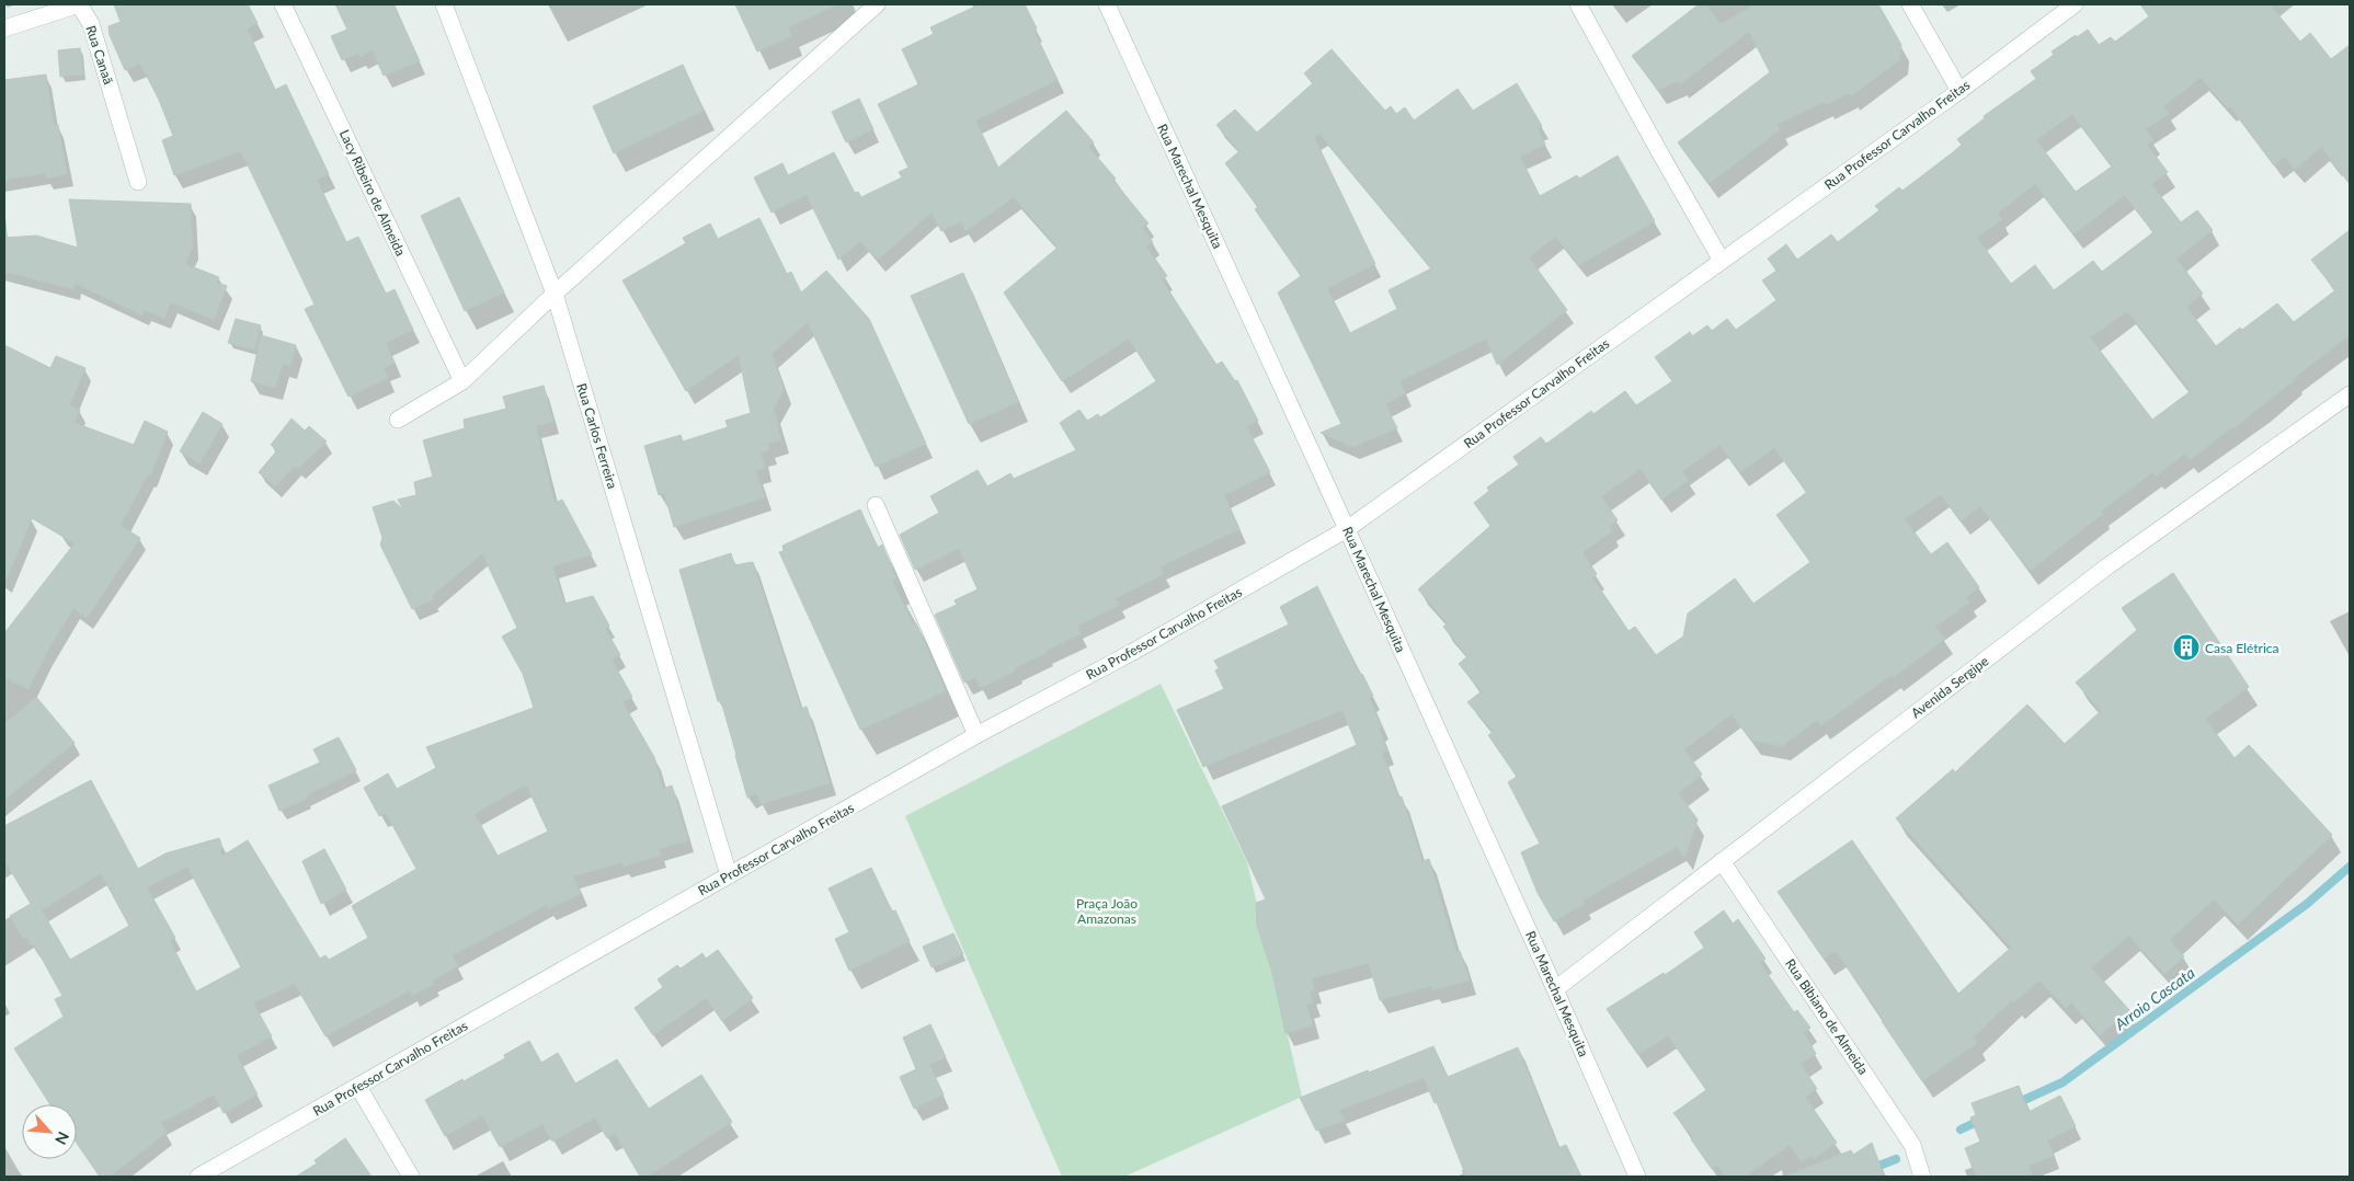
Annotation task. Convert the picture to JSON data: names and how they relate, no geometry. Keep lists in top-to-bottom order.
{
  "streets": {
    "street": [
      "Rua Canaã",
      "Rua Professor Carvalho Freitas",
      "Rua Marechal Mesquita",
      "Lacy Ribeiro de Almeida",
      "Rua Carlos Ferreira",
      "Avenida Sergipe",
      "Rua Bibiano de Almeida"
    ]
  },
  "crossings": [
    ["Rua Professor Carvalho Freitas", "Rua Marechal Mesquita"],
    ["Rua Professor Carvalho Freitas", "Rua Carlos Ferreira"],
    ["Rua Marechal Mesquita", "Avenida Sergipe"],
    ["Avenida Sergipe", "Rua Bibiano de Almeida"]
  ],
  "water": ["Arroio Cascata"],
  "parks": ["Praça João Amazonas"],
  "places": {
    "building": ["Casa Elétrica"]
  },
  "north": "bottom right"
}
